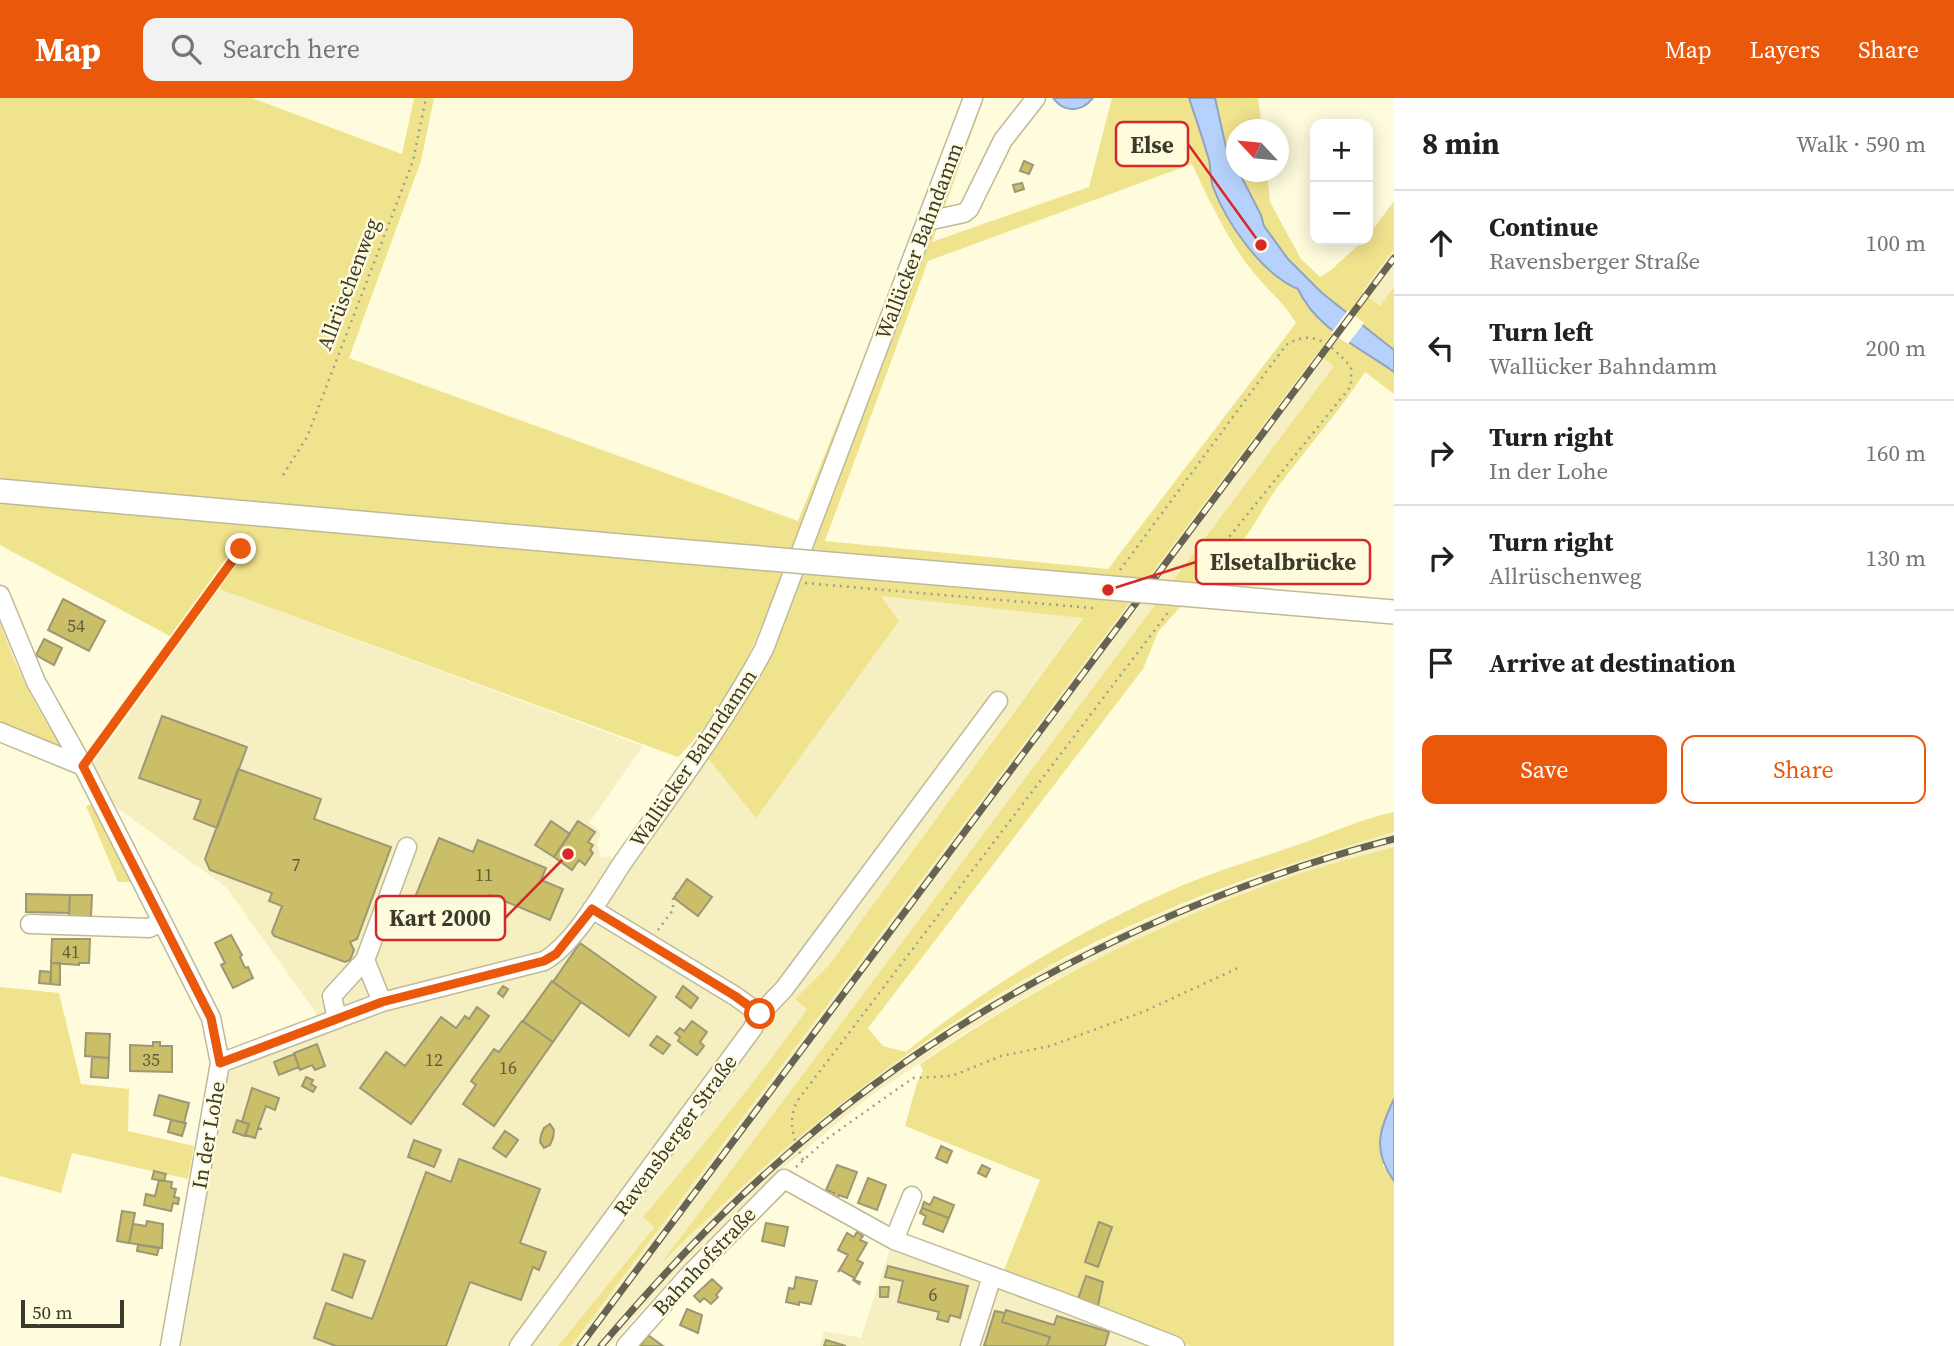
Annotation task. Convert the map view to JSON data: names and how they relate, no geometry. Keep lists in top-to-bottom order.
{
  "streets": {
    "street": [
      "Wallücker Bahndamm",
      "In der Lohe",
      "Ravensberger Straße",
      "Bahnhofstraße"
    ],
    "path": ["Allrüschenweg"]
  },
  "crossings": [
    ["Wallücker Bahndamm", "In der Lohe"]
  ],
  "places": ["Else", "Elsetalbrücke", "Kart 2000"],
  "house_numbers": [
    "54",
    "7",
    "11",
    "41",
    "35",
    "12",
    "16",
    "6"
  ],
  "scale_bar": "50 m",
  "north": "top left",
  "page": {
    "header": "Map",
    "search": "Search here",
    "nav": ["Map", "Layers", "Share"],
    "heading": ["8 min", "Walk · 590 m"],
    "map_buttons": ["+", "−"],
    "list": [
      ["Continue", "Ravensberger Straße", "100 m"],
      ["Turn left", "Wallücker Bahndamm", "200 m"],
      ["Turn right", "In der Lohe", "160 m"],
      ["Turn right", "Allrüschenweg", "130 m"],
      "Arrive at destination"
    ],
    "buttons": ["Save", "Share"],
    "scale": "50 m"
  }
}
